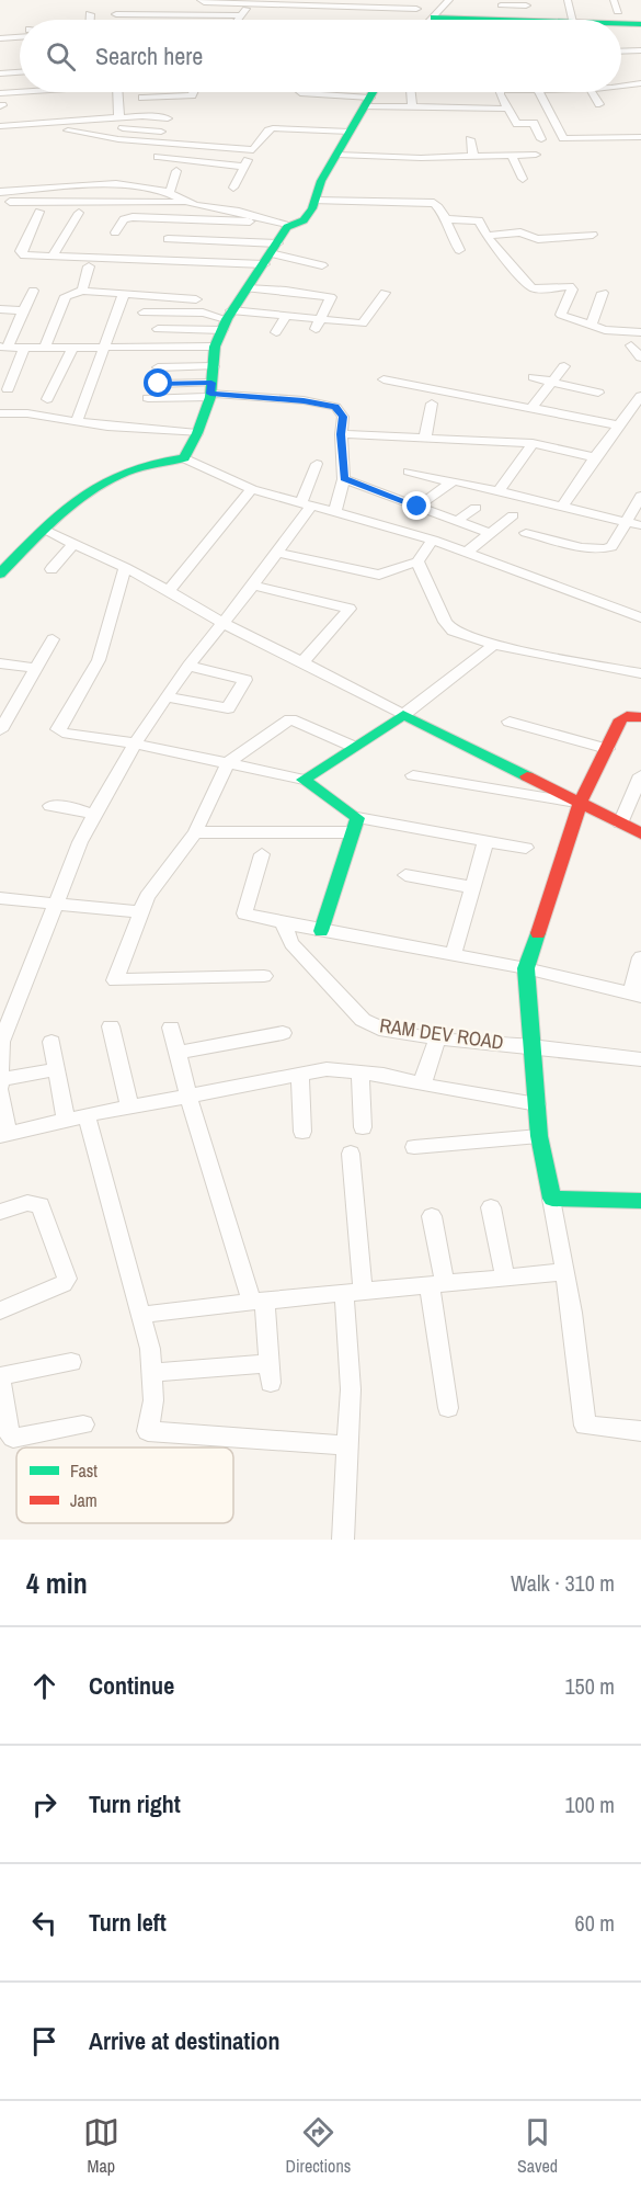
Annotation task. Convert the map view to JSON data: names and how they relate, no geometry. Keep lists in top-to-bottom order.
{
  "streets": {
    "street": ["RAM DEV ROAD"]
  },
  "legend": ["Fast", "Jam"],
  "page": {
    "search": "Search here",
    "heading": ["4 min", "Walk · 310 m"],
    "list": [
      ["Continue", "150 m"],
      ["Turn right", "100 m"],
      ["Turn left", "60 m"],
      "Arrive at destination"
    ],
    "nav": ["Map", "Directions", "Saved"]
  }
}
